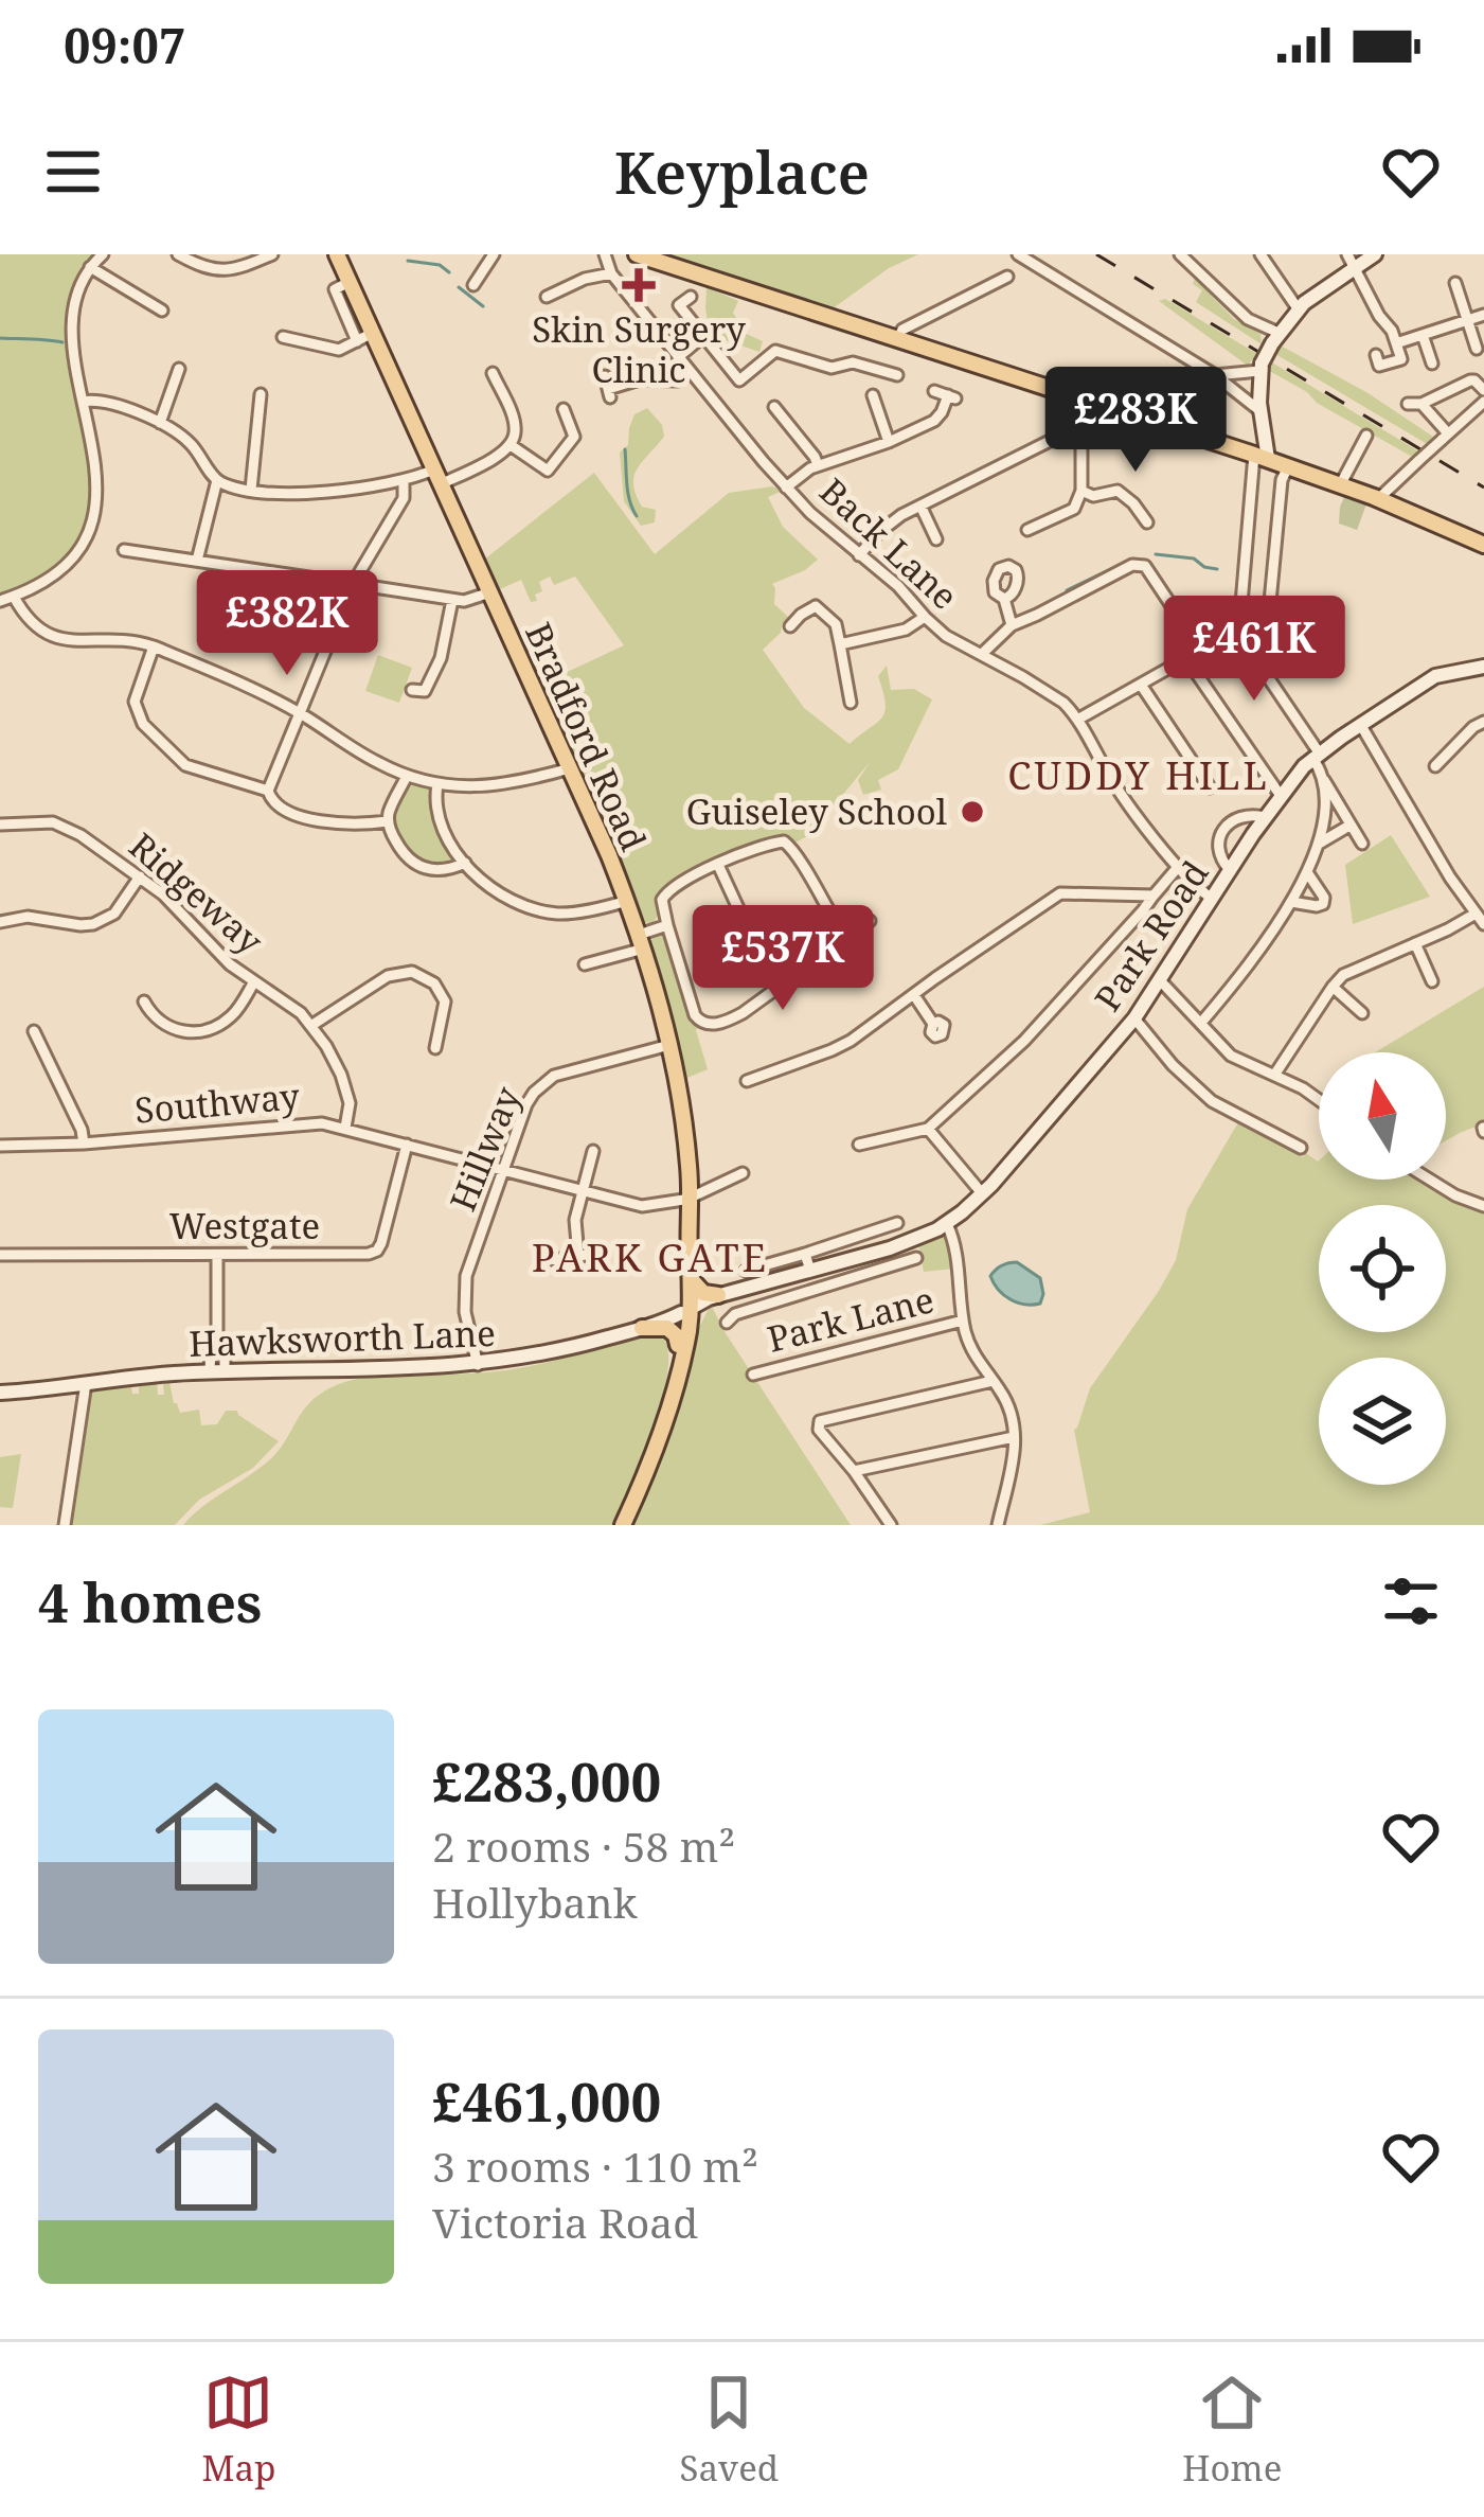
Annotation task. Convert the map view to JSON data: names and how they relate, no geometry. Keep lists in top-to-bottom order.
{
  "streets": {
    "main road": ["Bradford Road", "Park Road", "Hawksworth Lane"],
    "street": [
      "Back Lane",
      "Ridgeway",
      "Southway",
      "Hillway",
      "Westgate",
      "Park Lane"
    ]
  },
  "crossings": [
    ["Back Lane", "Park Road"],
    ["Bradford Road", "Park Road"],
    ["Bradford Road", "Southway"],
    ["Bradford Road", "Hillway"],
    ["Bradford Road", "Hawksworth Lane"],
    ["Ridgeway", "Southway"],
    ["Park Road", "Hawksworth Lane"],
    ["Southway", "Hillway"],
    ["Southway", "Westgate"],
    ["Hillway", "Hawksworth Lane"]
  ],
  "districts": ["CUDDY HILL", "PARK GATE"],
  "places": {
    "health": ["Skin Surgery Clinic"],
    "other": ["Guiseley School"]
  },
  "north": "top",
  "page": {
    "status": "09:07",
    "header": "Keyplace",
    "price": [
      "£283K",
      "£382K",
      "£461K",
      "£537K"
    ],
    "heading": "4 homes",
    "list": [
      {
        "name": "£283,000",
        "note": "2 rooms · 58 m² · Hollybank"
      },
      {
        "name": "£461,000",
        "note": "3 rooms · 110 m² · Victoria Road"
      }
    ],
    "tabs": ["Map", "Saved", "Home"]
  }
}
